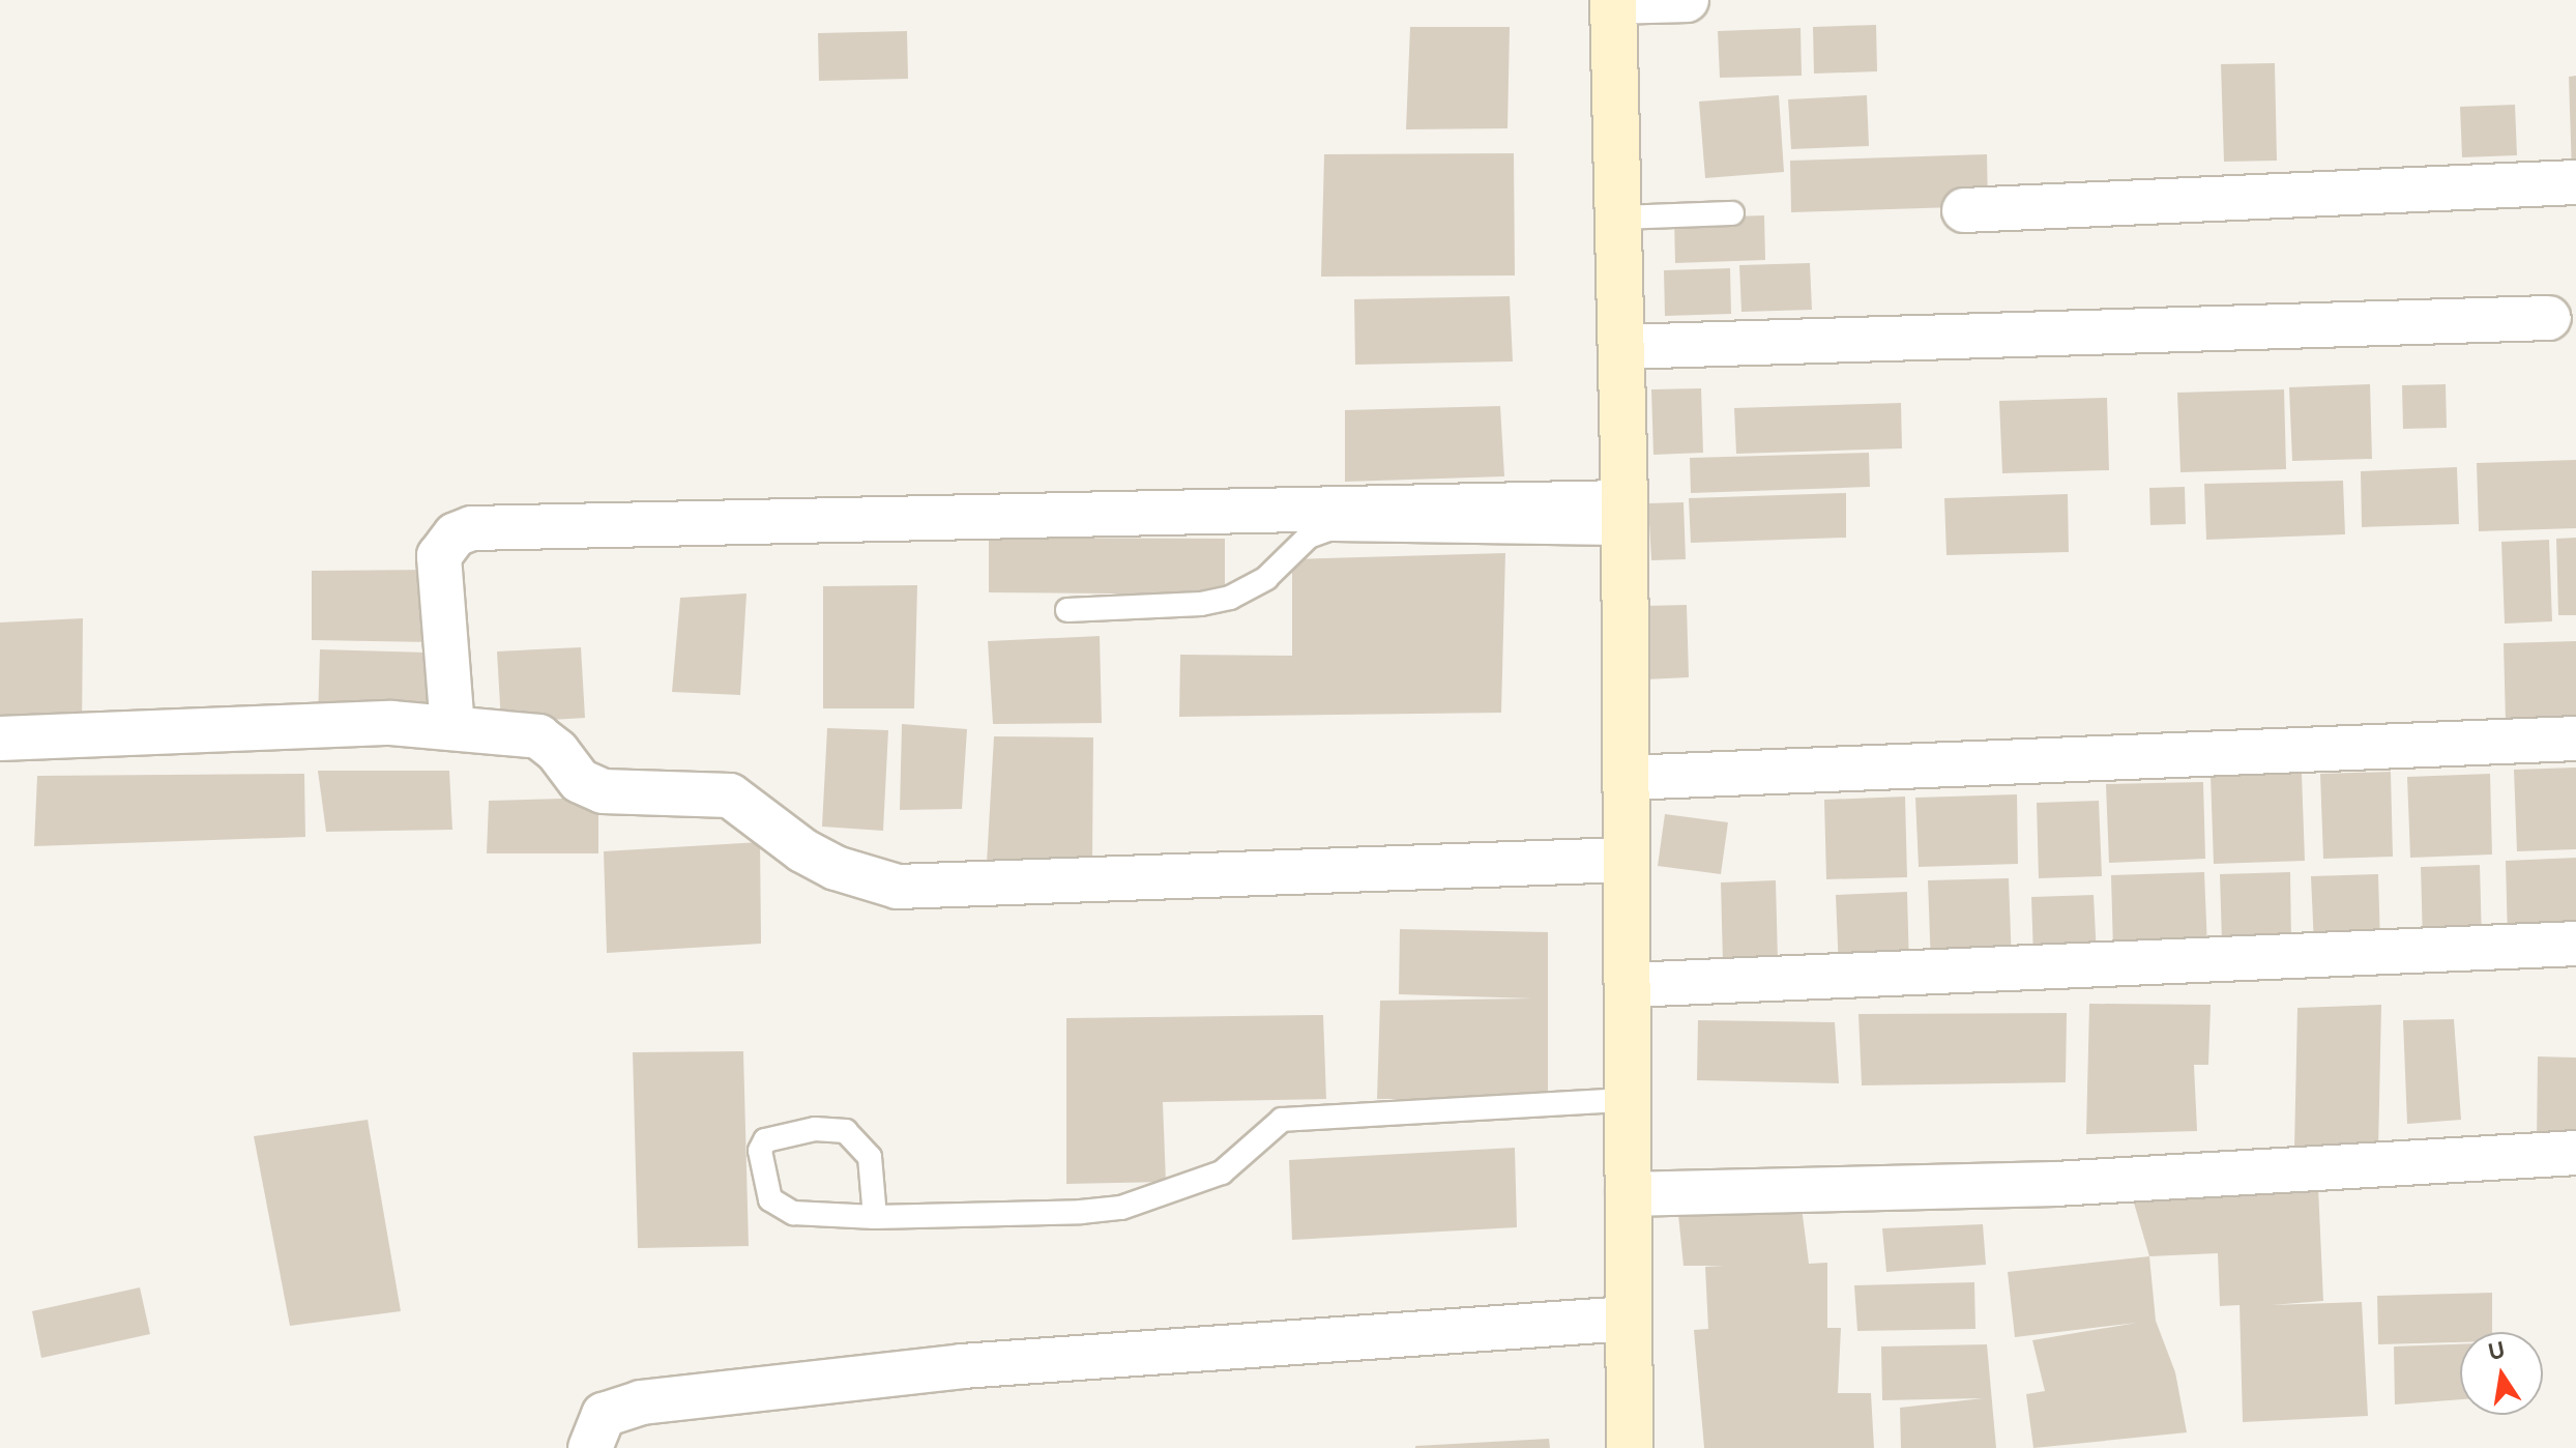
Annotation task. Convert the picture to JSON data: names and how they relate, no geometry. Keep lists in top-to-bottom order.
{
  "north": "top"
}
